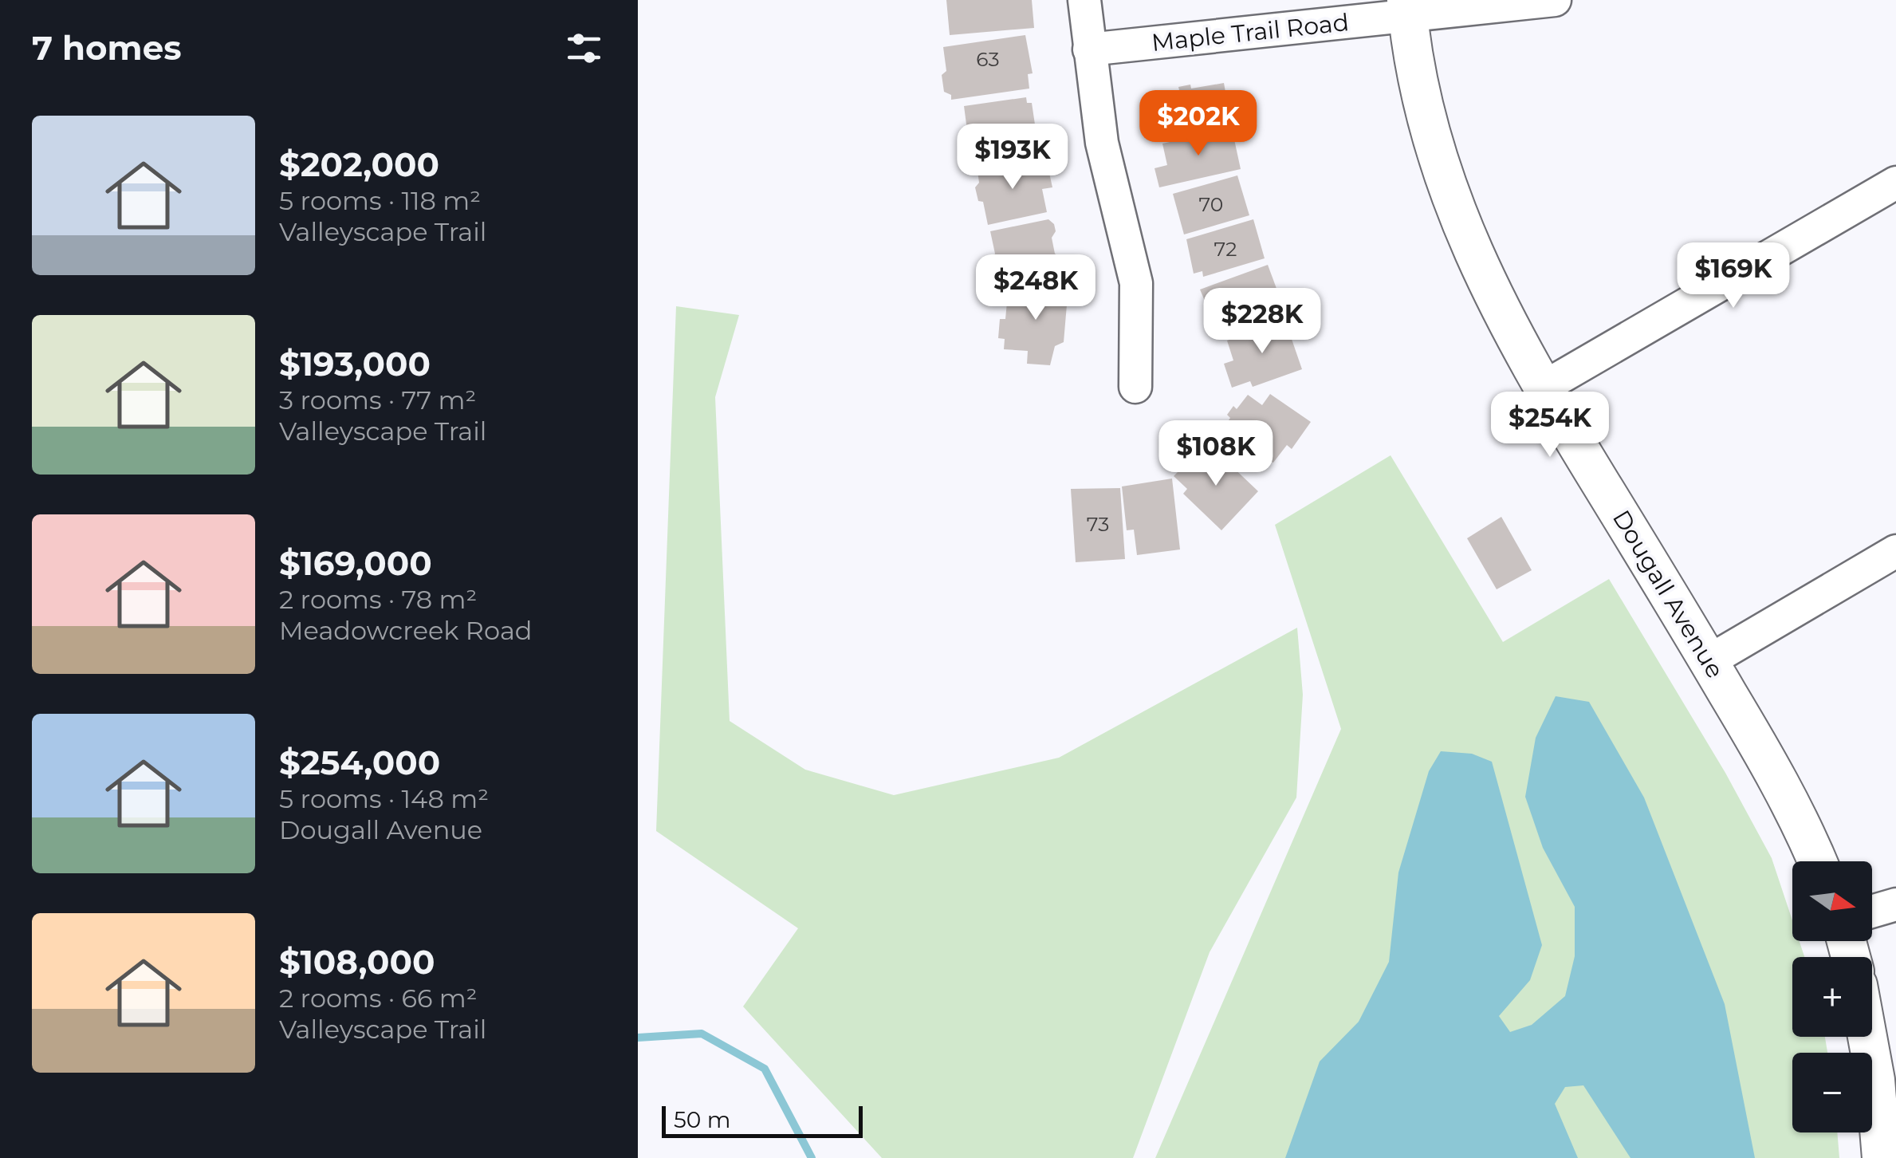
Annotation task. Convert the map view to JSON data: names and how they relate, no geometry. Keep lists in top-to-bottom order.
{
  "streets": {
    "street": ["Maple Trail Road", "Dougall Avenue"]
  },
  "crossings": [
    ["Maple Trail Road", "Dougall Avenue"]
  ],
  "house_numbers": [
    "63",
    "70",
    "72",
    "73"
  ],
  "scale_bar": "50 m",
  "north": "right",
  "page": {
    "heading": "7 homes",
    "price": [
      "$202K",
      "$193K",
      "$169K",
      "$248K",
      "$228K",
      "$254K",
      "$108K"
    ],
    "list": [
      {
        "name": "$202,000",
        "note": "5 rooms · 118 m² · Valleyscape Trail"
      },
      {
        "name": "$193,000",
        "note": "3 rooms · 77 m² · Valleyscape Trail"
      },
      {
        "name": "$169,000",
        "note": "2 rooms · 78 m² · Meadowcreek Road"
      },
      {
        "name": "$254,000",
        "note": "5 rooms · 148 m² · Dougall Avenue"
      },
      {
        "name": "$108,000",
        "note": "2 rooms · 66 m² · Valleyscape Trail"
      }
    ],
    "map_buttons": ["+", "−"],
    "scale": "50 m"
  }
}
